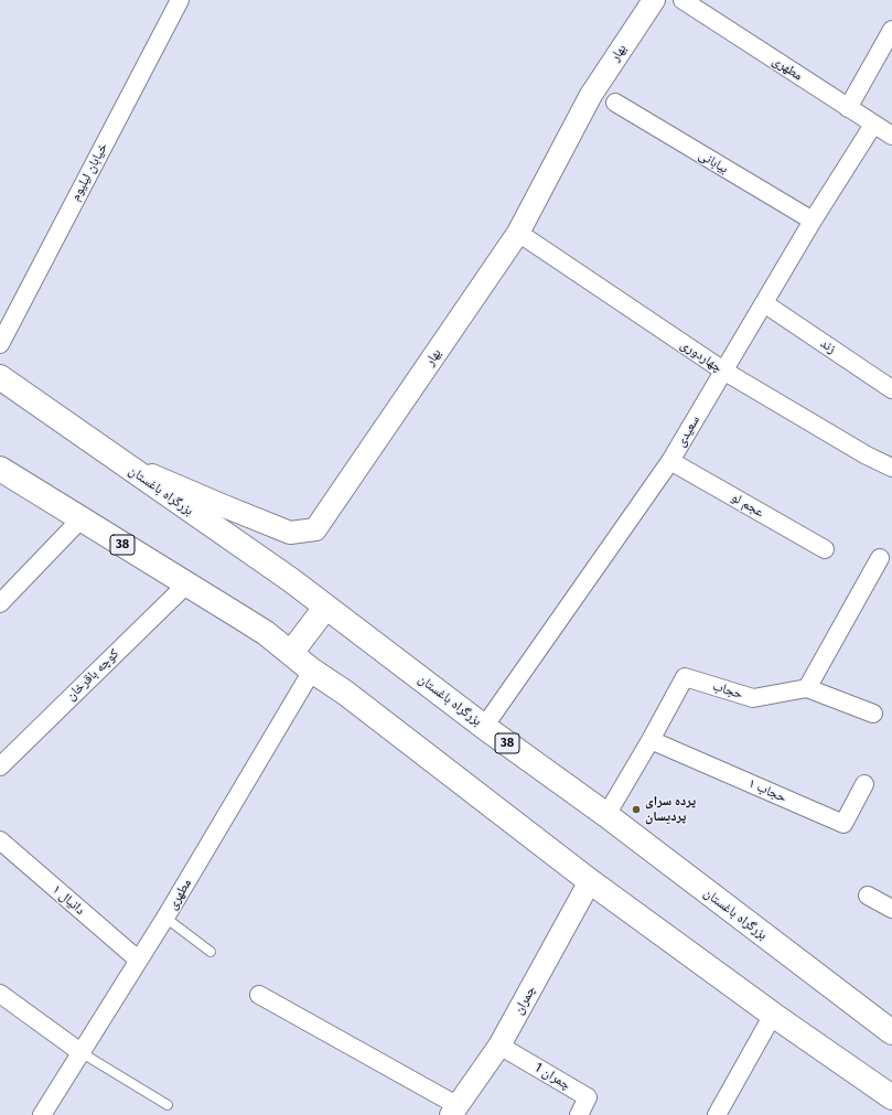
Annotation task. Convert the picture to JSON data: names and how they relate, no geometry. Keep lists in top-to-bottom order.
{
  "streets": {
    "highway": ["بزرگراه باغستان", "38"],
    "street": [
      "بهار",
      "مطهری",
      "بیابانی",
      "خیابان لیلیوم",
      "زند",
      "چهاردوری",
      "سعیدی",
      "عجم لو",
      "کوچه باقرخان",
      "حجاب",
      "حجاب ۱",
      "دانیال ۱",
      "چمران",
      "چمران 1"
    ]
  },
  "crossings": [
    ["بهار", "چهاردوری"],
    ["بهار", "بزرگراه باغستان"],
    ["مطهری", "سعیدی"],
    ["مطهری", "38"],
    ["مطهری", "دانیال ۱"],
    ["بیابانی", "سعیدی"],
    ["زند", "سعیدی"],
    ["چهاردوری", "سعیدی"],
    ["سعیدی", "بزرگراه باغستان"],
    ["سعیدی", "عجم لو"],
    ["بزرگراه باغستان", "حجاب"],
    ["38", "کوچه باقرخان"],
    ["38", "چمران"],
    ["حجاب", "حجاب ۱"],
    ["چمران", "چمران 1"]
  ],
  "places": ["پرده سرای پردیسان"]
}
